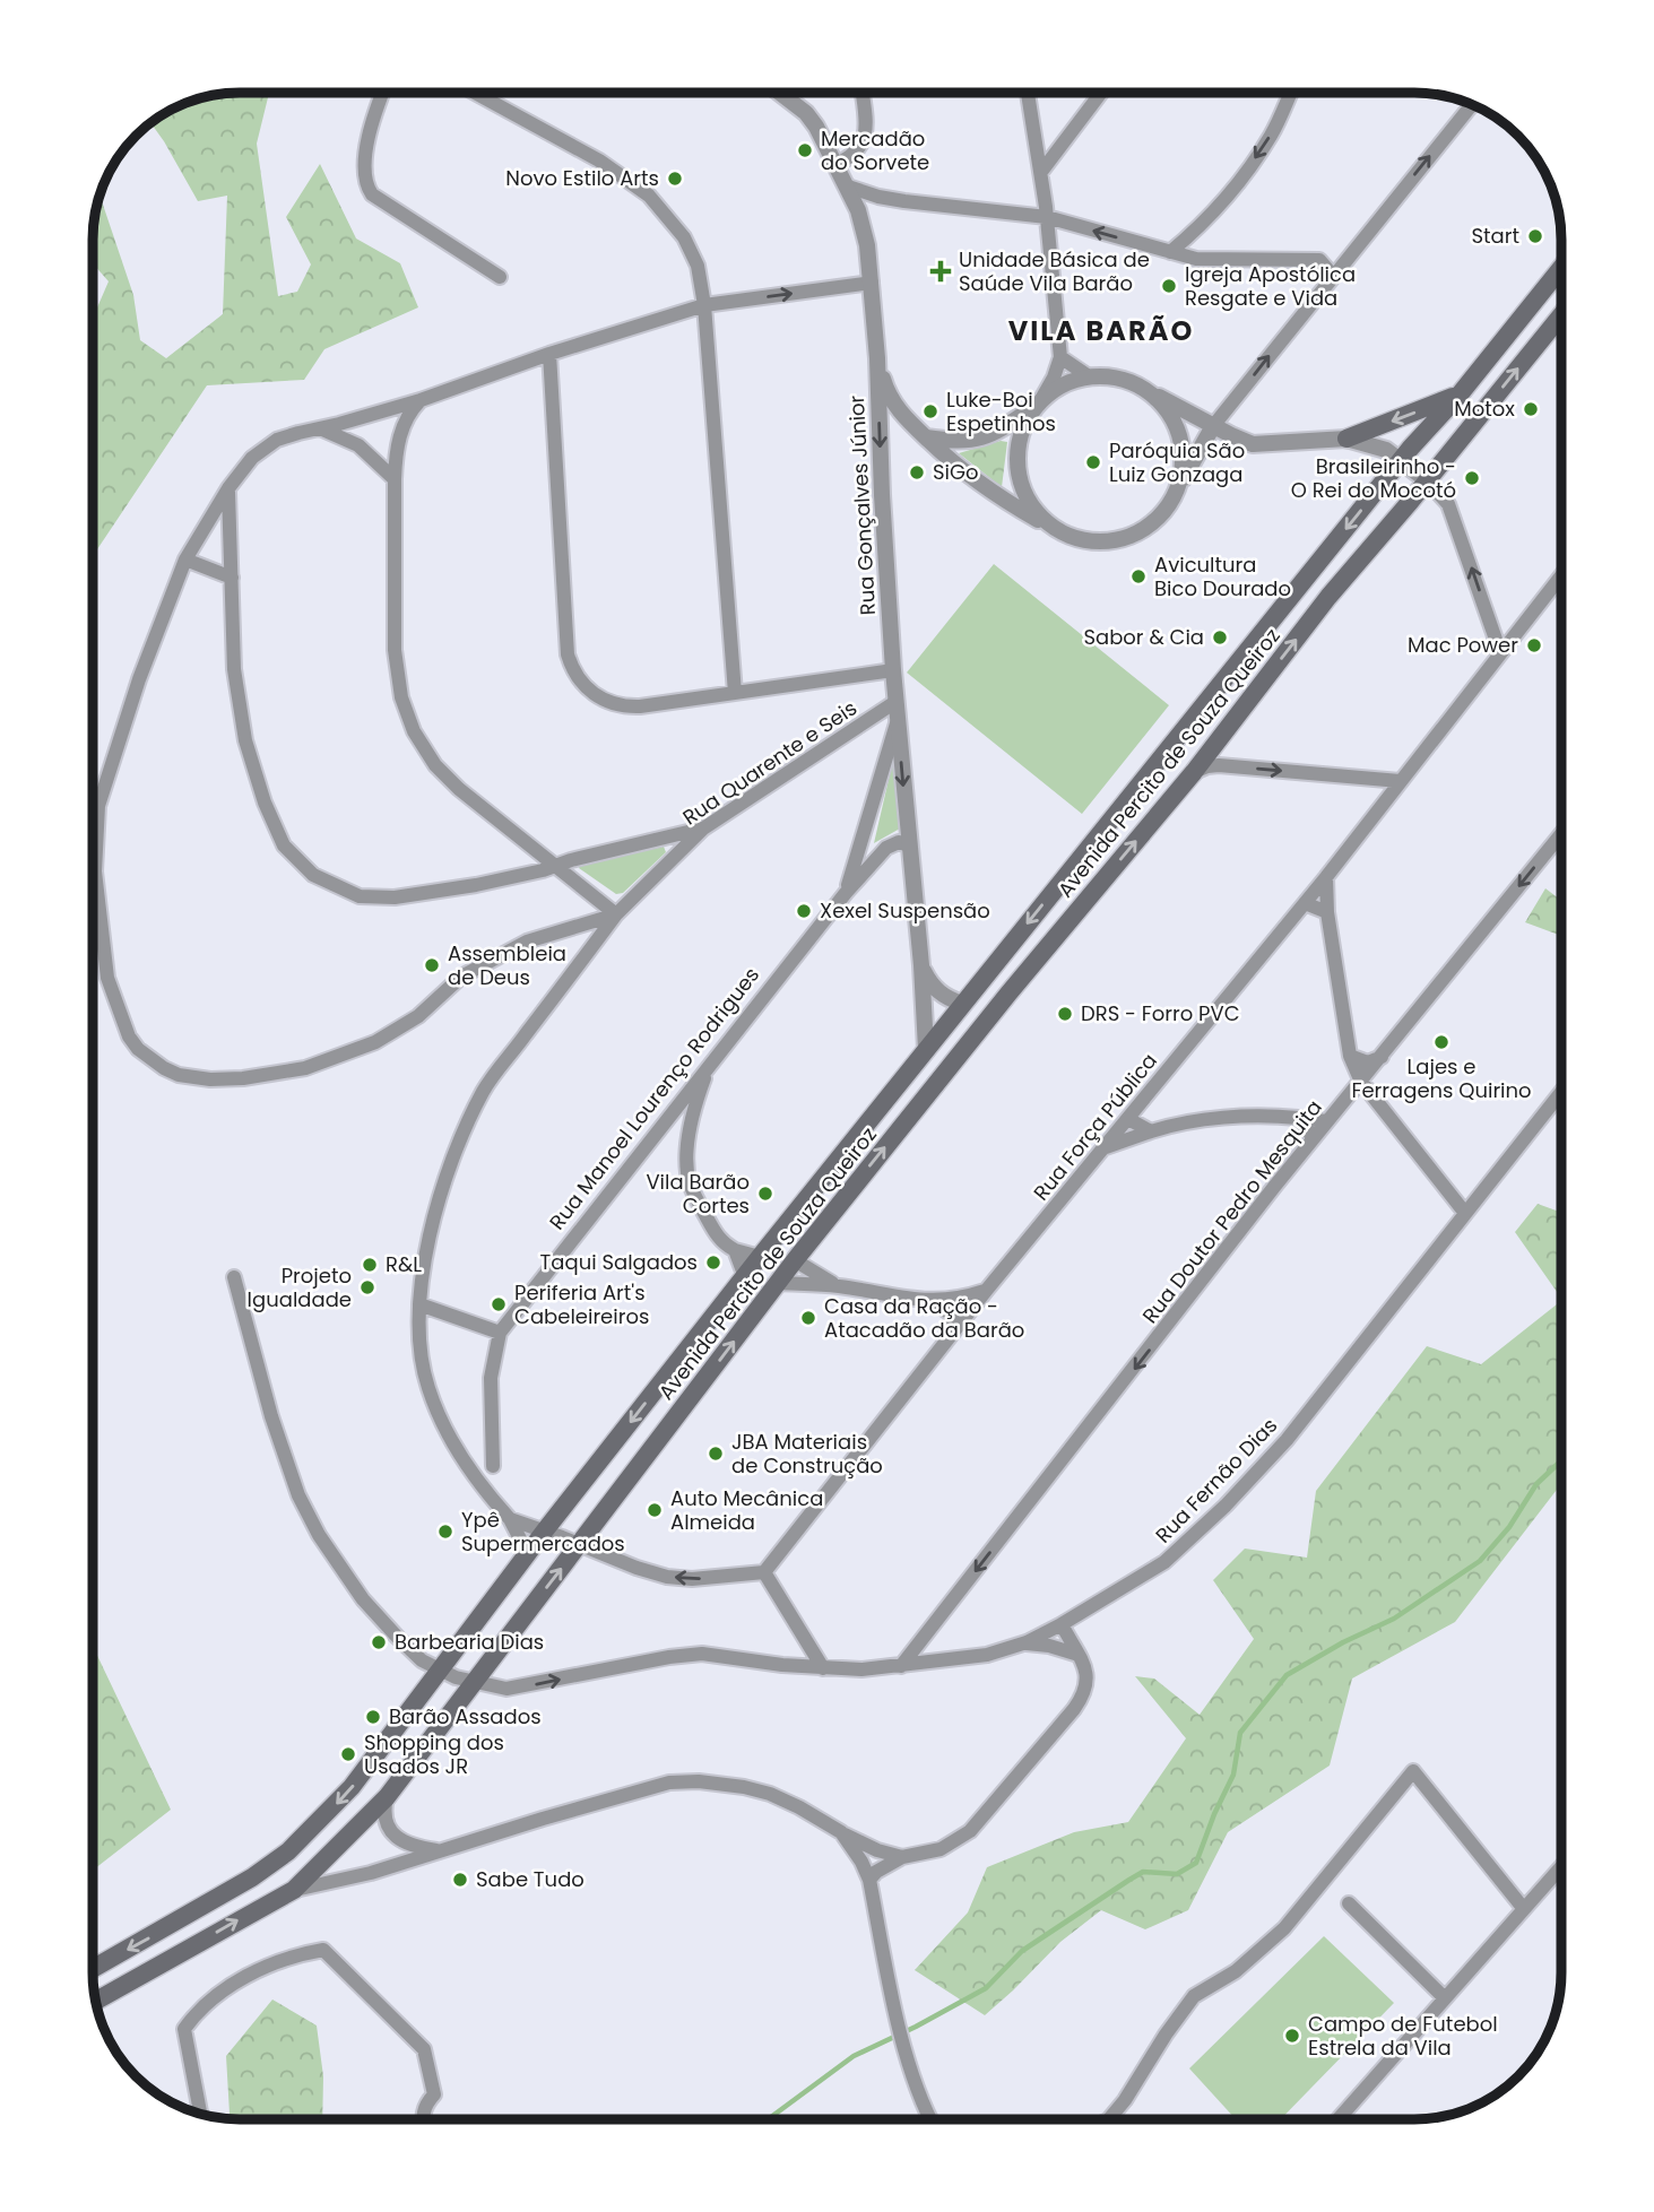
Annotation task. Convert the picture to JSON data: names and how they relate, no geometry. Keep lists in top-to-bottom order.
{
  "streets": {
    "main road": ["Avenida Percito de Souza Queiroz"],
    "street": [
      "Rua Gonçalves Júnior",
      "Rua Quarente e Seis",
      "Rua Manoel Lourenço Rodrigues",
      "Rua Força Pública",
      "Rua Doutor Pedro Mesquita",
      "Rua Fernão Dias"
    ]
  },
  "crossings": [
    ["Rua Gonçalves Júnior", "Rua Quarente e Seis"],
    ["Rua Gonçalves Júnior", "Avenida Percito de Souza Queiroz"],
    ["Rua Gonçalves Júnior", "Rua Manoel Lourenço Rodrigues"]
  ],
  "one_way": ["Rua Gonçalves Júnior", "Rua Doutor Pedro Mesquita"],
  "districts": ["VILA BARÃO"],
  "places": {
    "other": [
      "Mercadão do Sorvete",
      "Novo Estilo Arts",
      "Start",
      "Igreja Apostólica Resgate e Vida",
      "Motox",
      "Luke-Boi Espetinhos",
      "Paróquia São Luiz Gonzaga",
      "SiGo",
      "Brasileirinho - O Rei do Mocotó",
      "Avicultura Bico Dourado",
      "Sabor & Cia",
      "Mac Power",
      "Xexel Suspensão",
      "Assembleia de Deus",
      "DRS - Forro PVC",
      "Lajes e Ferragens Quirino",
      "Vila Barão Cortes",
      "Taqui Salgados",
      "R&L",
      "Projeto Igualdade",
      "Periferia Art's Cabeleireiros",
      "Casa da Ração - Atacadão da Barão",
      "JBA Materiais de Construção",
      "Auto Mecânica Almeida",
      "Ypê Supermercados",
      "Barbearia Dias",
      "Barão Assados",
      "Shopping dos Usados JR",
      "Sabe Tudo",
      "Campo de Futebol Estrela da Vila"
    ],
    "health": ["Unidade Básica de Saúde Vila Barão"]
  }
}
